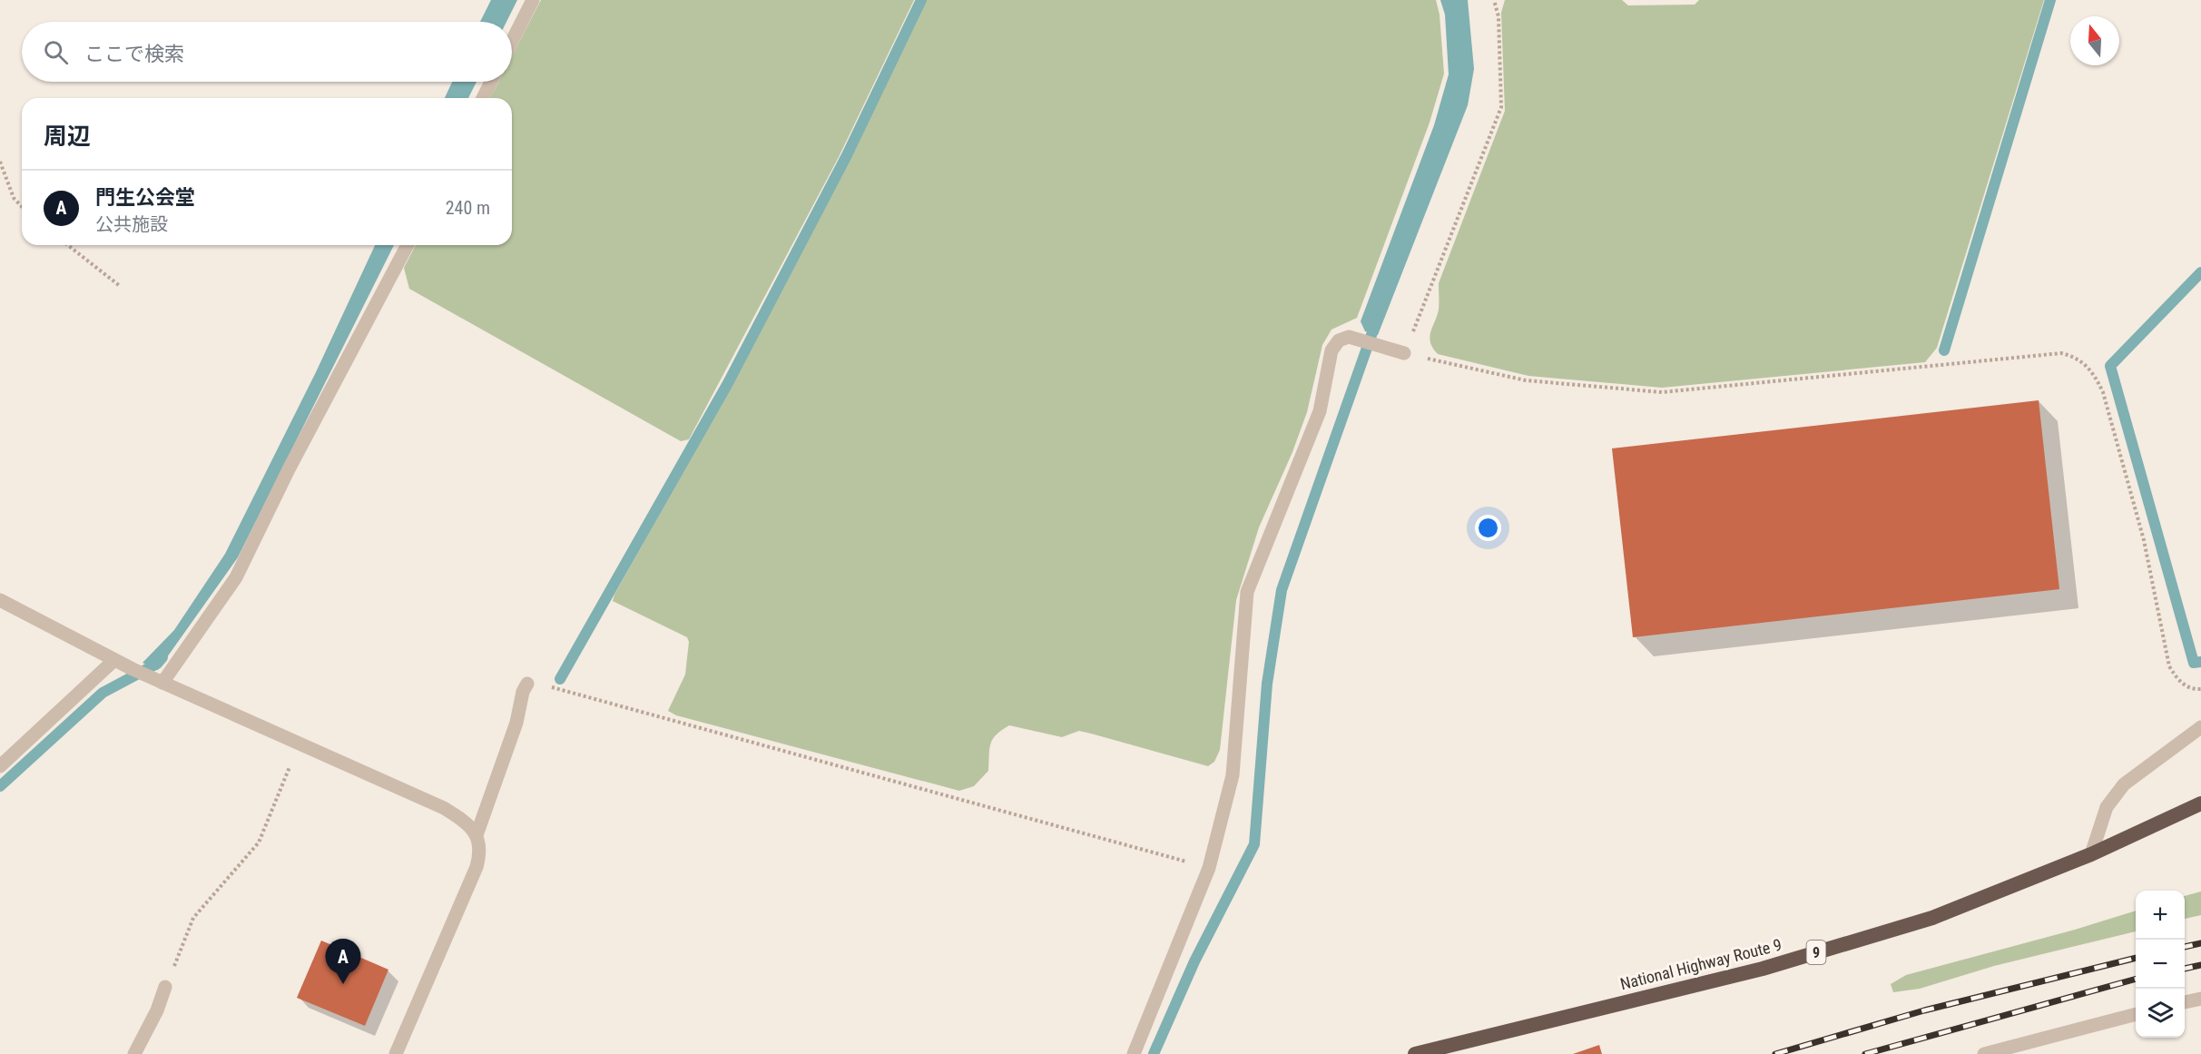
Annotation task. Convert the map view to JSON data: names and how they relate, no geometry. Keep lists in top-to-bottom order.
{
  "streets": {
    "highway": ["9", "National Highway Route 9"]
  },
  "north": "top",
  "page": {
    "search": "ここで検索",
    "heading": "周辺",
    "list": [
      {
        "mark": "A",
        "name": "門生公会堂",
        "note": "公共施設",
        "value": "240 m"
      }
    ],
    "map_buttons": ["+", "−"],
    "pins": "A"
  }
}
